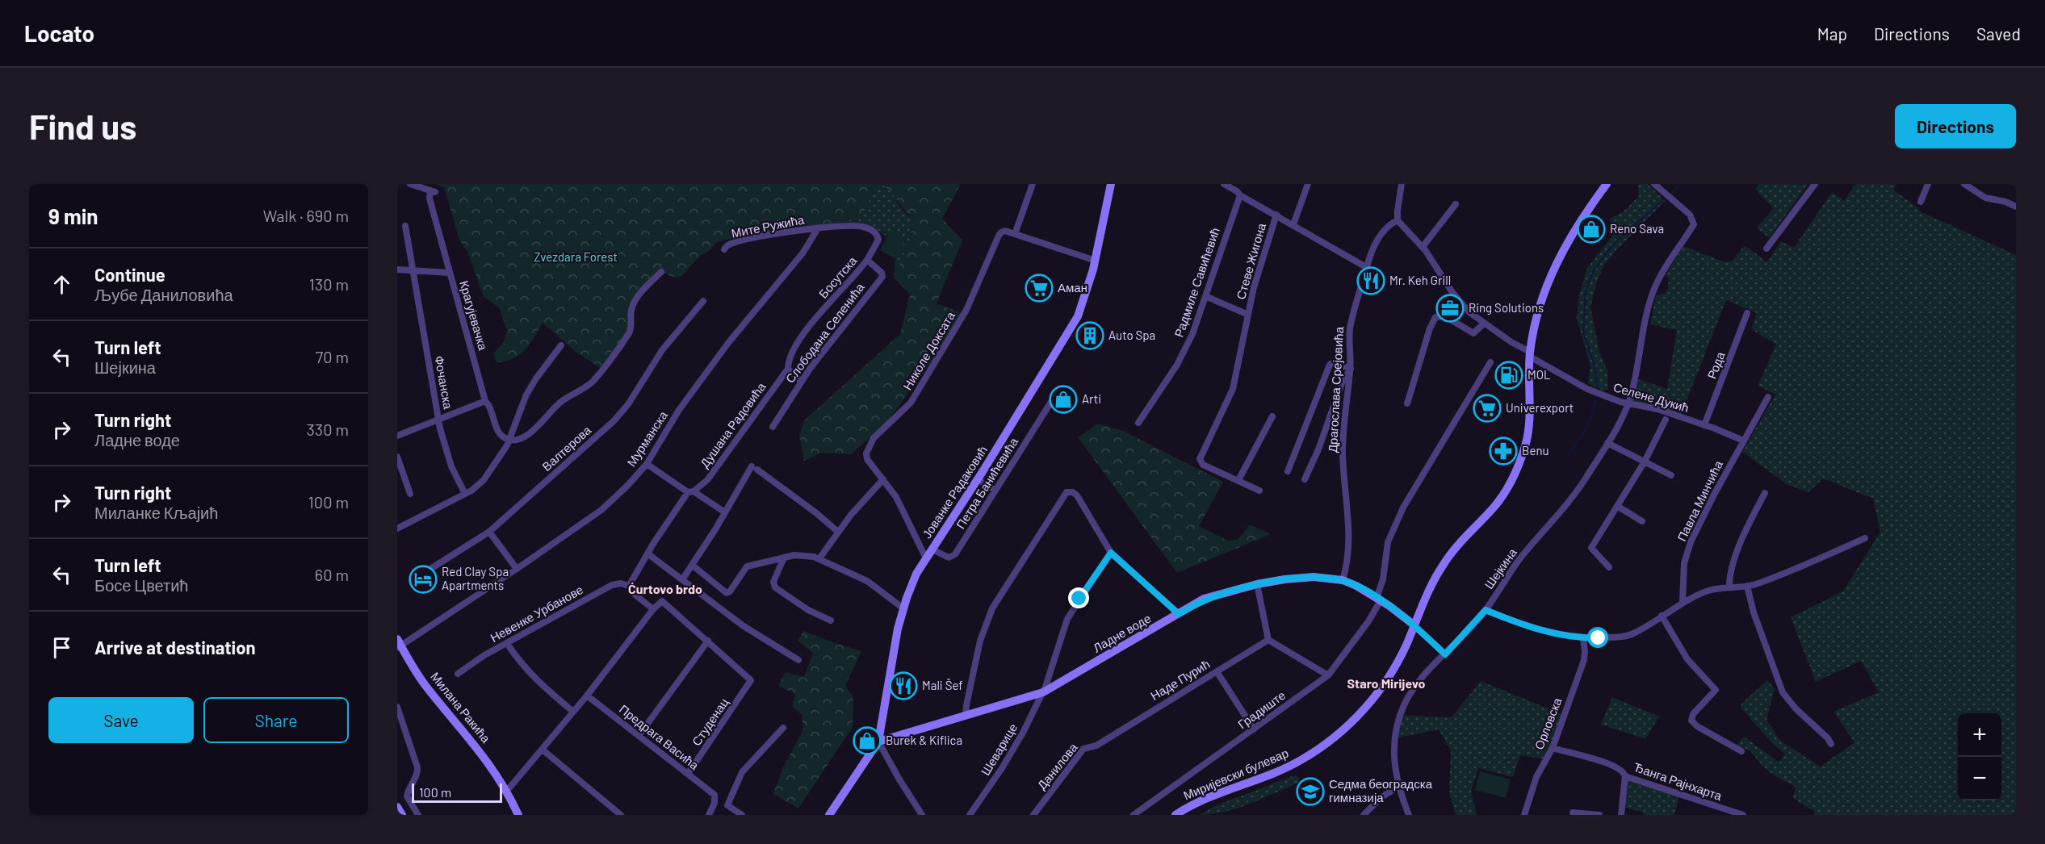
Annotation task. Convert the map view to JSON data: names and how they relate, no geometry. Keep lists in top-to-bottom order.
{
  "streets": {
    "main road": [
      "Јованке Радаковић",
      "Ладне воде",
      "Милана Ракића",
      "Миријевски булевар"
    ],
    "street": [
      "Мите Ружића",
      "Стеве Жигона",
      "Босутска",
      "Радмиле Савићевић",
      "Крагујевачка",
      "Слободана Селенића",
      "Николе Доксата",
      "Рода",
      "Фочанска",
      "Драгослава Срејовића",
      "Селене Дукић",
      "Душана Радовића",
      "Мурманска",
      "Валтерова",
      "Петра Банићевића",
      "Павла Минчића",
      "Шејкина",
      "Невенке Урбанове",
      "Наде Пурић",
      "Градиште",
      "Студенац",
      "Орловска",
      "Предрага Васића",
      "Шеварице",
      "Данилова",
      "Ђанга Рајнхарта"
    ]
  },
  "crossings": [
    ["Мите Ружића", "Босутска"],
    ["Мите Ружића", "Мурманска"],
    ["Стеве Жигона", "Радмиле Савићевић"],
    ["Босутска", "Слободана Селенића"],
    ["Босутска", "Душана Радовића"],
    ["Босутска", "Мурманска"],
    ["Николе Доксата", "Јованке Радаковић"],
    ["Рода", "Селене Дукић"],
    ["Драгослава Срејовића", "Селене Дукић"],
    ["Драгослава Срејовића", "Ладне воде"],
    ["Селене Дукић", "Павла Минчића"],
    ["Селене Дукић", "Шејкина"],
    ["Селене Дукић", "Миријевски булевар"],
    ["Душана Радовића", "Невенке Урбанове"],
    ["Мурманска", "Милана Ракића"],
    ["Петра Банићевића", "Јованке Радаковић"],
    ["Јованке Радаковић", "Ладне воде"],
    ["Шејкина", "Ладне воде"],
    ["Ладне воде", "Градиште"],
    ["Ладне воде", "Шеварице"],
    ["Ладне воде", "Миријевски булевар"],
    ["Наде Пурић", "Данилова"],
    ["Студенац", "Предрага Васића"],
    ["Орловска", "Ђанга Рајнхарта"]
  ],
  "districts": ["Ćurtovo brdo", "Staro Mirijevo"],
  "parks": ["Zvezdara Forest"],
  "places": {
    "shop": ["Reno Sava", "Arti", "Burek & Kiflica"],
    "restaurant": ["Mr. Keh Grill", "Mali Šef"],
    "supermarket": ["Аман", "Univerexport"],
    "office": ["Ring Solutions"],
    "building": ["Auto Spa"],
    "fuel station": ["MOL"],
    "pharmacy": ["Benu"],
    "hotel": ["Red Clay Spa Apartments"],
    "school or university": ["Седма београдска гимназија"]
  },
  "scale_bar": "100 m",
  "page": {
    "header": "Locato",
    "nav": ["Map", "Directions", "Saved"],
    "buttons": [
      "Directions",
      ["Save", "Share"]
    ],
    "title": "Find us",
    "heading": ["9 min", "Walk · 690 m"],
    "list": [
      ["Continue", "Љубе Даниловића", "130 m"],
      ["Turn left", "Шејкина", "70 m"],
      ["Turn right", "Ладне воде", "330 m"],
      ["Turn right", "Миланке Кљајић", "100 m"],
      ["Turn left", "Босе Цветић", "60 m"],
      "Arrive at destination"
    ],
    "map_buttons": ["+", "−"],
    "scale": "100 m"
  }
}
